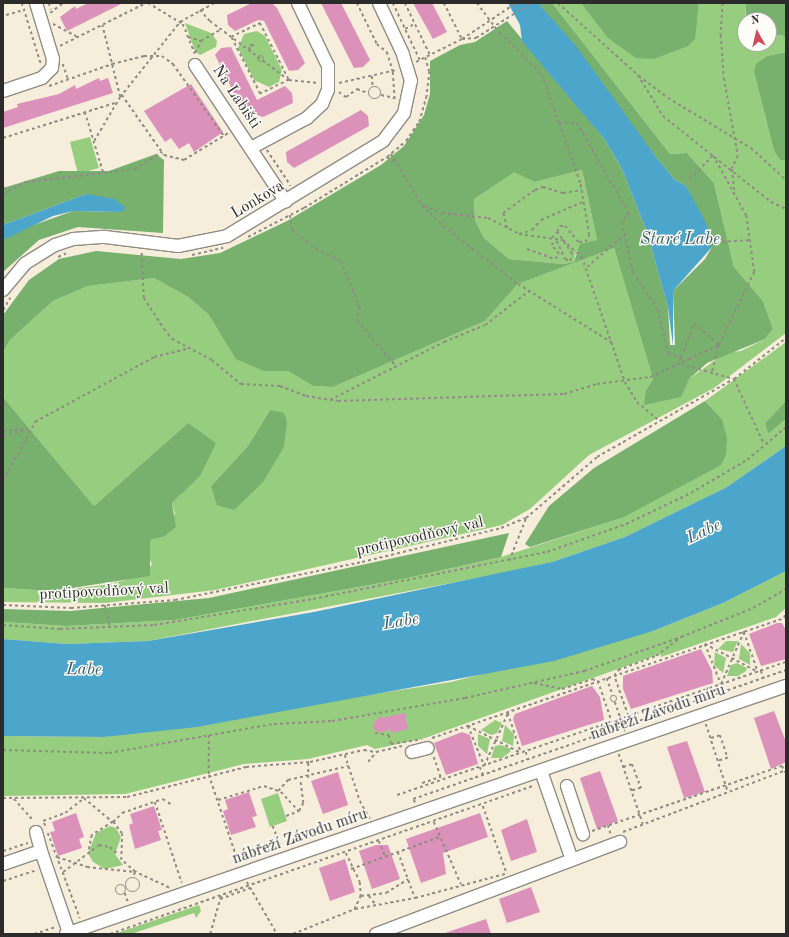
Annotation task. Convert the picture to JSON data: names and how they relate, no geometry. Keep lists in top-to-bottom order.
{
  "streets": {
    "street": ["Na Labišti", "Lonkova", "nábřeží Závodu míru"],
    "path": ["protipovodňový val"]
  },
  "crossings": [
    ["Na Labišti", "Lonkova"]
  ],
  "water": ["Staré Labe", "Labe"],
  "north": "top"
}
